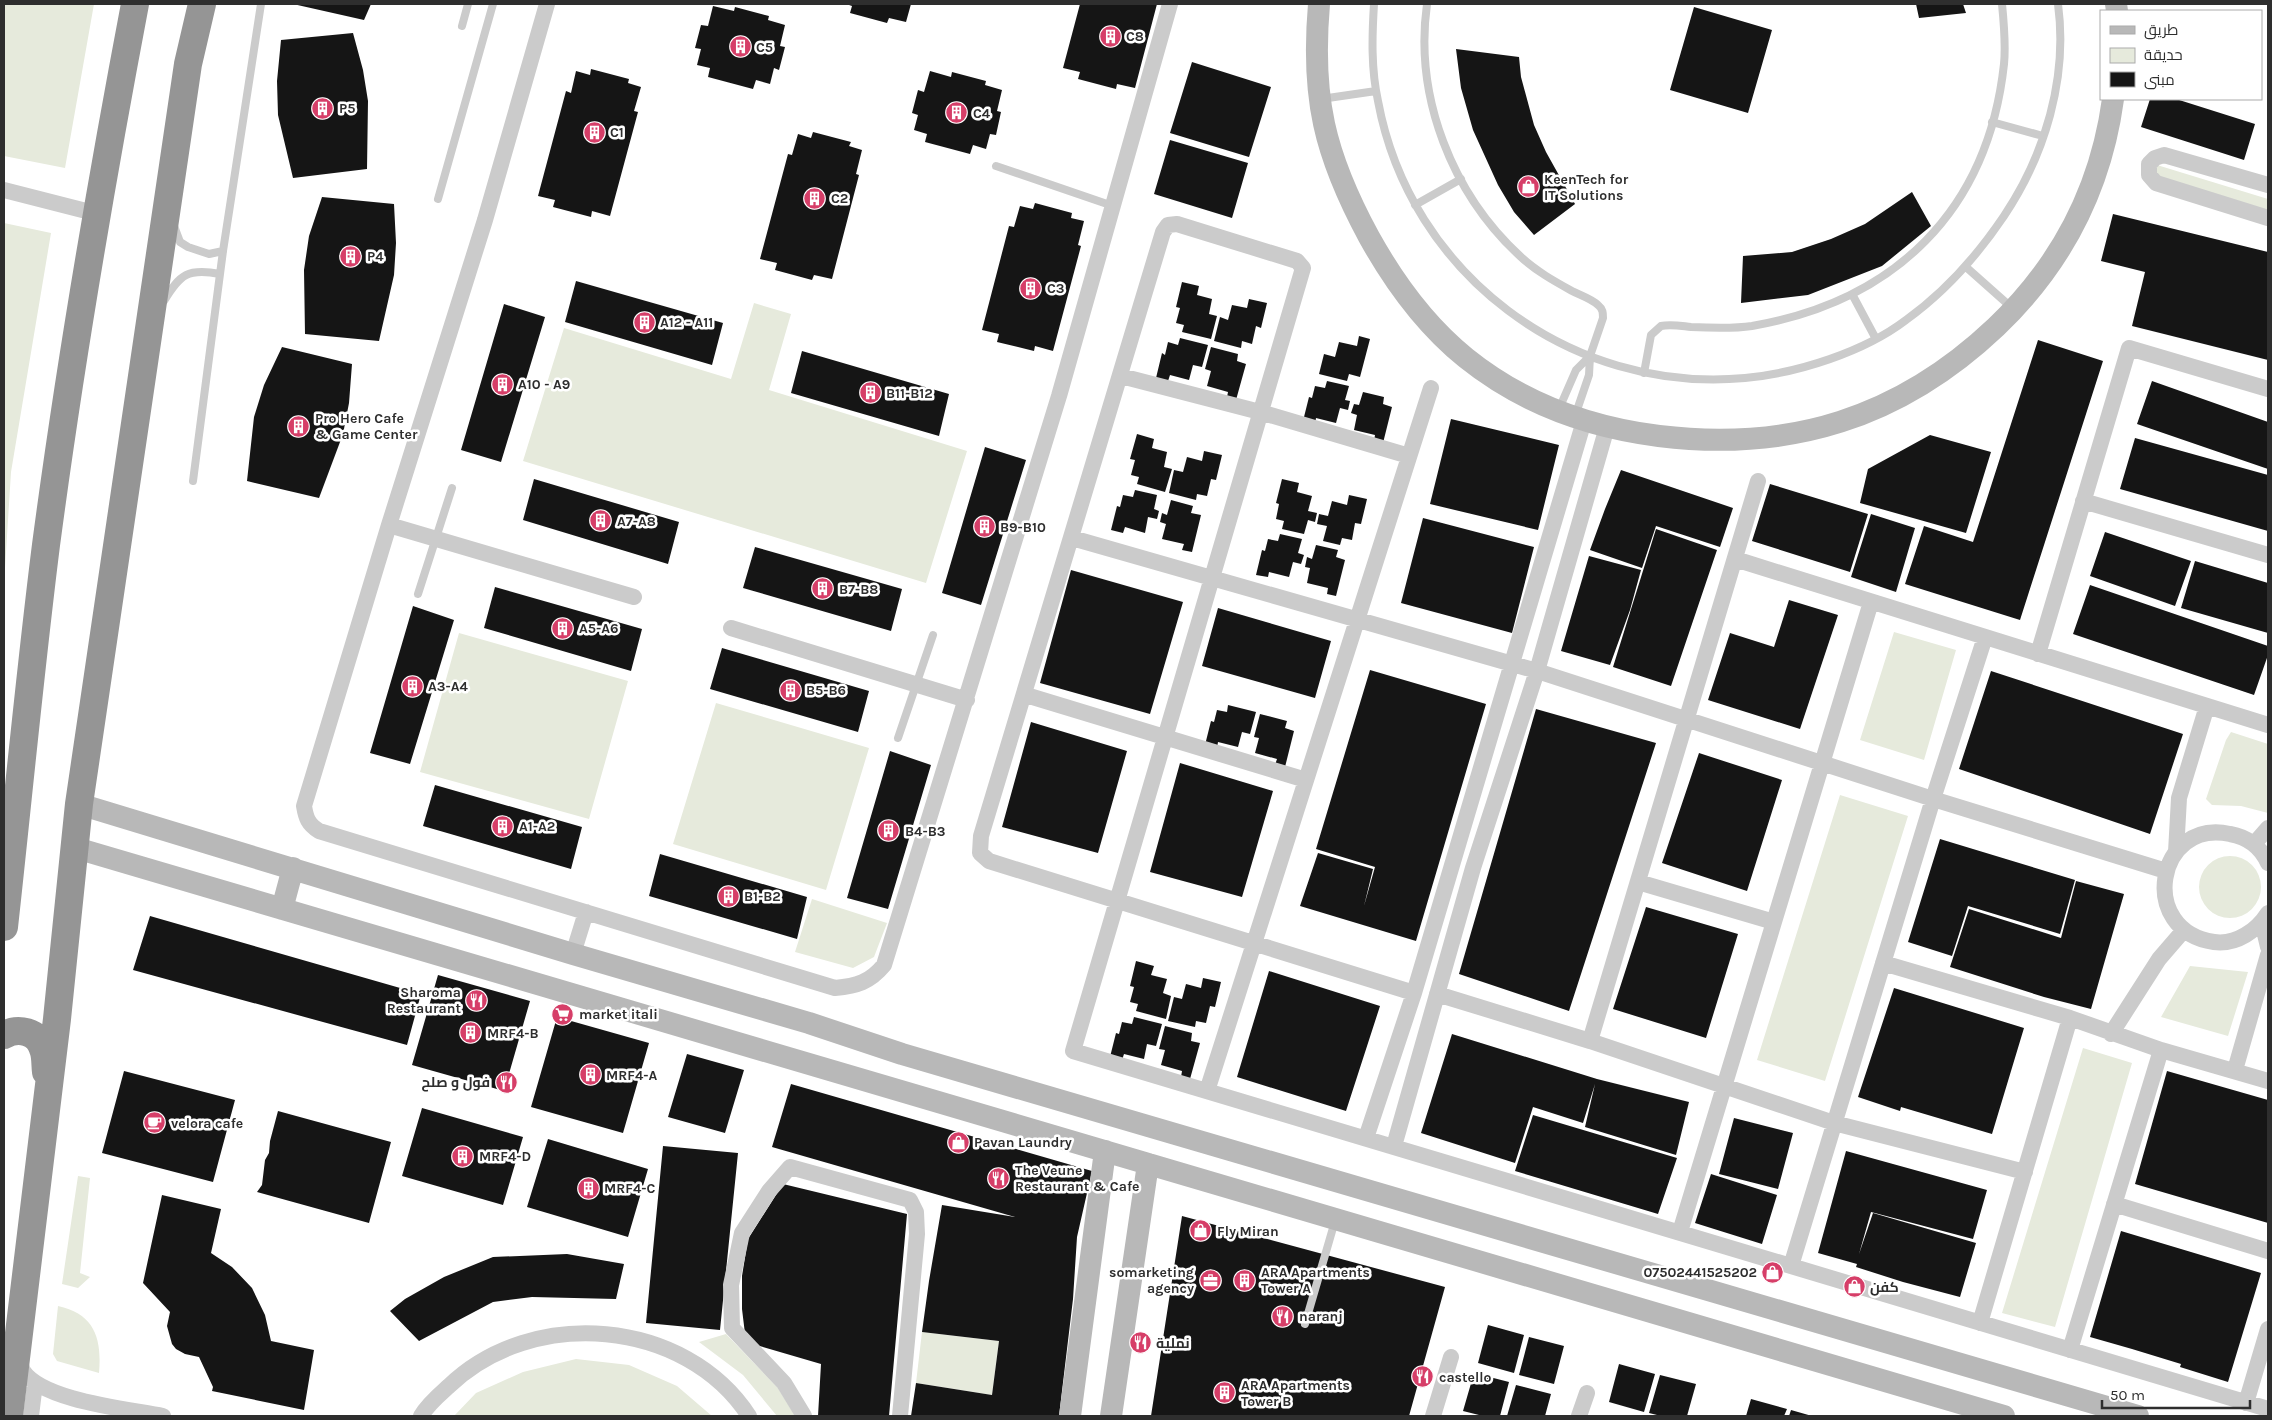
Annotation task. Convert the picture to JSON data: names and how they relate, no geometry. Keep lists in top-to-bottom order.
{
  "places": {
    "building": [
      "C8",
      "C5",
      "P5",
      "C4",
      "C1",
      "C2",
      "P4",
      "C3",
      "A12 - A11",
      "A10 - A9",
      "B11-B12",
      "Pro Hero Cafe & Game Center",
      "A7-A8",
      "B9-B10",
      "B7-B8",
      "A5-A6",
      "A3-A4",
      "B5-B6",
      "A1-A2",
      "B4-B3",
      "B1-B2",
      "MRF4-B",
      "MRF4-A",
      "MRF4-D",
      "MRF4-C",
      "ARA Apartments Tower A",
      "ARA Apartments Tower B"
    ],
    "shop": [
      "KeenTech for IT Solutions",
      "Pavan Laundry",
      "Fly Miran",
      "07502441525202",
      "كفن"
    ],
    "restaurant": [
      "Sharoma Restaurant",
      "فول و صلح",
      "The Veune Restaurant & Cafe",
      "naranj",
      "نملية",
      "castello"
    ],
    "supermarket": ["market itali"],
    "cafe": ["velora cafe"],
    "office": ["somarketing agency"]
  },
  "legend": ["طريق", "حديقة", "مبنى"],
  "scale_bar": "50 m"
}
